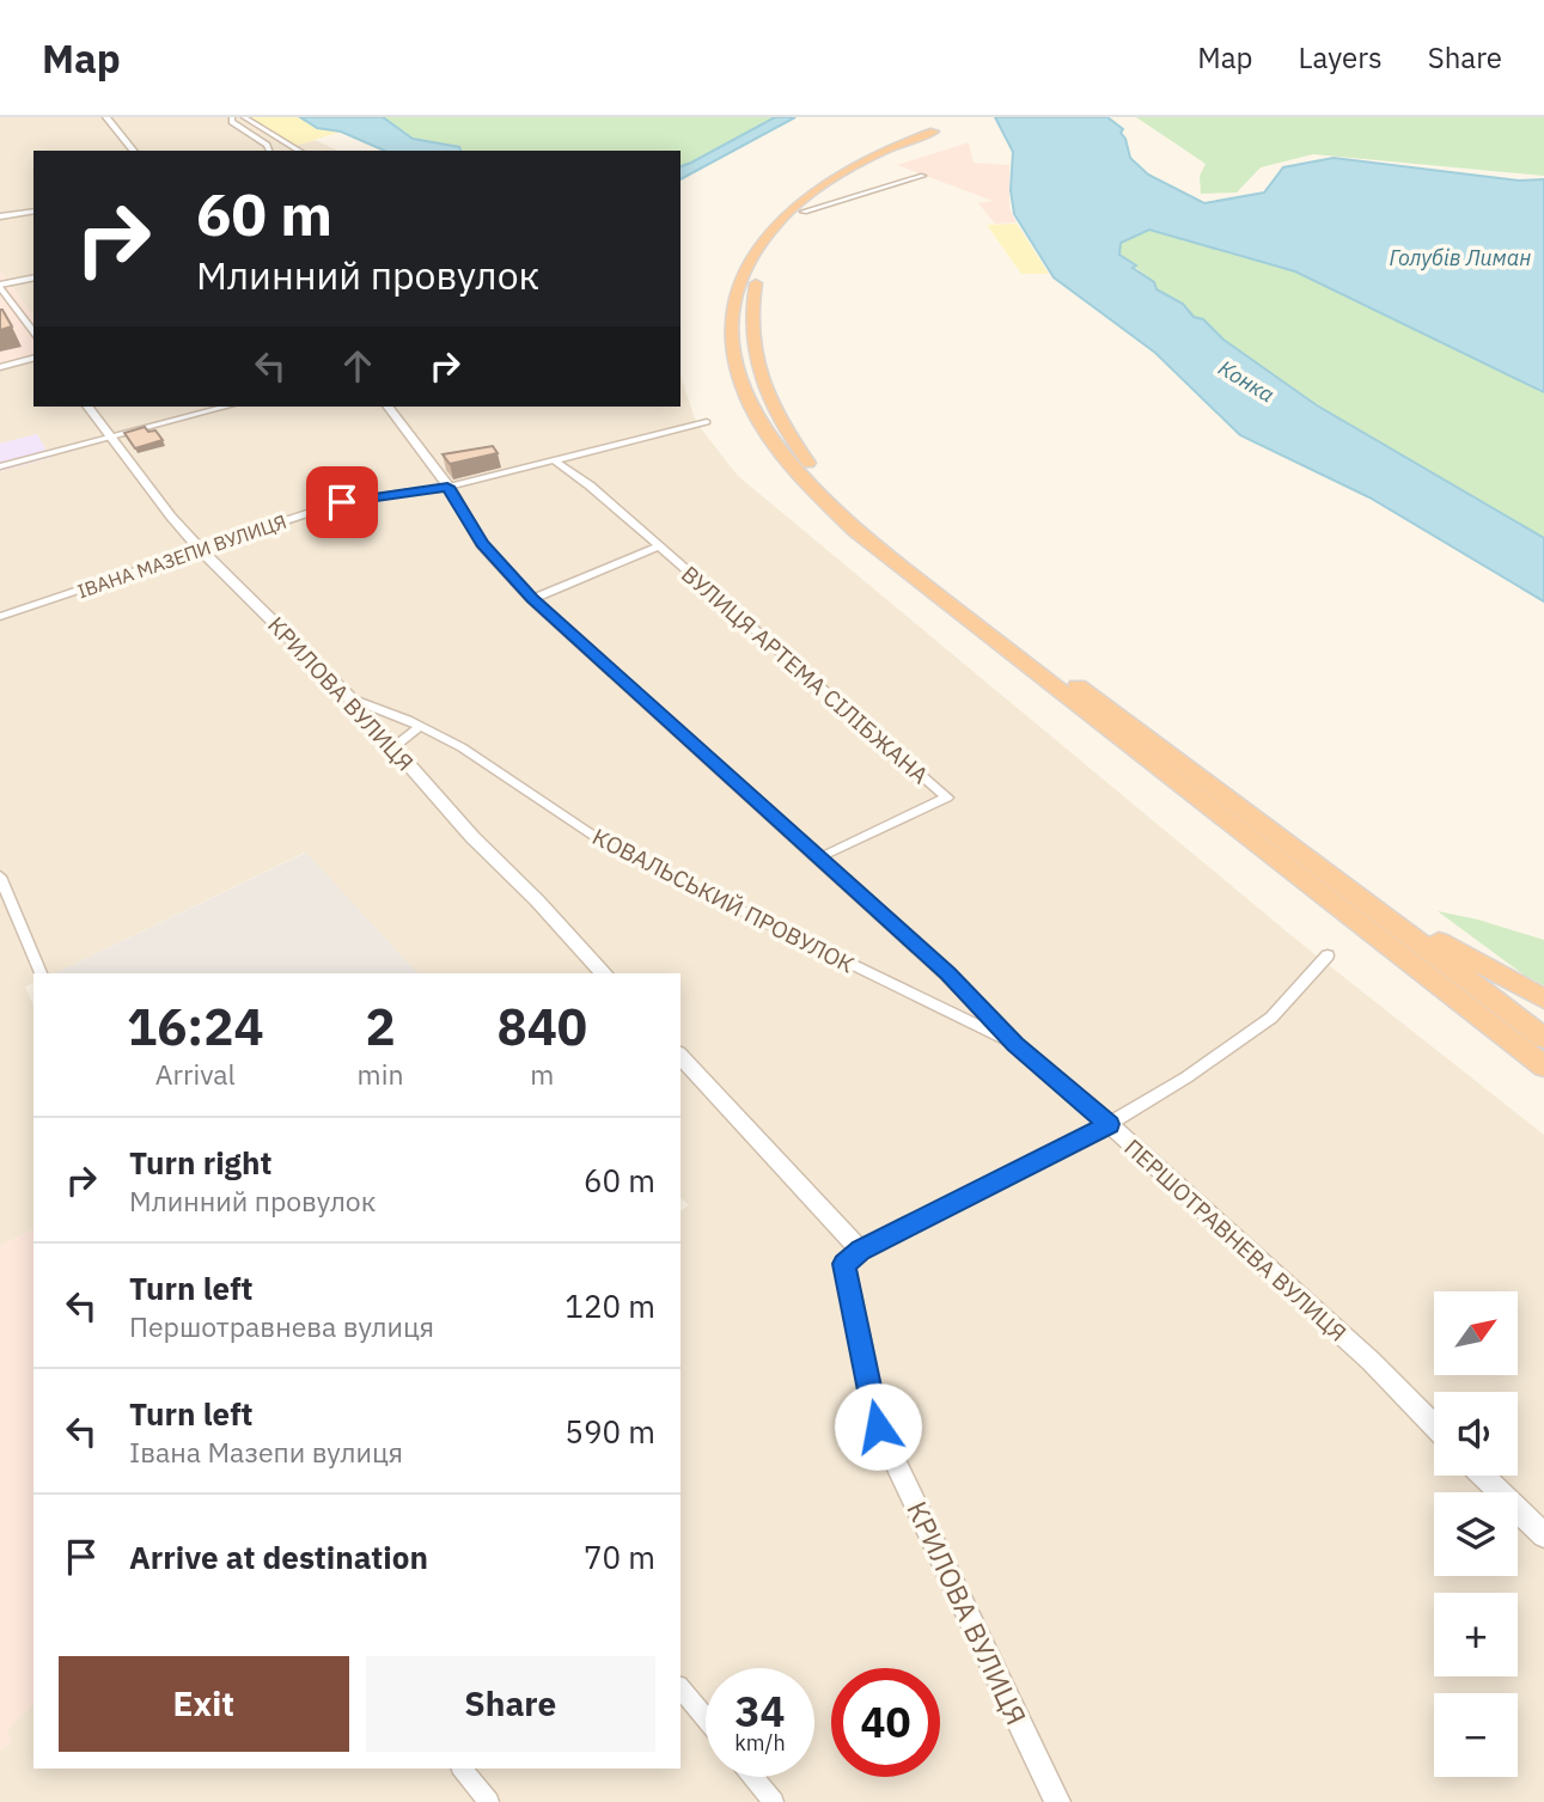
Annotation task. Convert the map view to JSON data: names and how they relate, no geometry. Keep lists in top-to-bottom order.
{
  "streets": {
    "street": [
      "ІВАНА МАЗЕПИ ВУЛИЦЯ",
      "ВУЛИЦЯ АРТЕМА СІЛІБЖАНА",
      "КРИЛОВА ВУЛИЦЯ",
      "КОВАЛЬСЬКИЙ ПРОВУЛОК",
      "ПЕРШОТРАВНЕВА ВУЛИЦЯ"
    ]
  },
  "crossings": [
    ["ІВАНА МАЗЕПИ ВУЛИЦЯ", "ВУЛИЦЯ АРТЕМА СІЛІБЖАНА"],
    ["ІВАНА МАЗЕПИ ВУЛИЦЯ", "КРИЛОВА ВУЛИЦЯ"],
    ["ІВАНА МАЗЕПИ ВУЛИЦЯ", "ПЕРШОТРАВНЕВА ВУЛИЦЯ"],
    ["ВУЛИЦЯ АРТЕМА СІЛІБЖАНА", "ПЕРШОТРАВНЕВА ВУЛИЦЯ"],
    ["КРИЛОВА ВУЛИЦЯ", "КОВАЛЬСЬКИЙ ПРОВУЛОК"],
    ["КОВАЛЬСЬКИЙ ПРОВУЛОК", "ПЕРШОТРАВНЕВА ВУЛИЦЯ"]
  ],
  "water": ["Голубів Лиман", "Конка"],
  "north": "top right",
  "page": {
    "header": "Map",
    "nav": ["Map", "Layers", "Share"],
    "turn": ["60 m", "Млинний провулок"],
    "eta": [
      "16:24",
      "Arrival",
      "2",
      "min",
      "840",
      "m"
    ],
    "list": [
      {
        "name": "Turn right",
        "note": "Млинний провулок",
        "value": "60 m"
      },
      {
        "name": "Turn left",
        "note": "Першотравнева вулиця",
        "value": "120 m"
      },
      {
        "name": "Turn left",
        "note": "Івана Мазепи вулиця",
        "value": "590 m"
      },
      {
        "name": "Arrive at destination",
        "value": "70 m"
      }
    ],
    "map_buttons": ["+", "−"],
    "buttons": ["Exit", "Share"],
    "speed": "34 km/h",
    "limit": "40"
  }
}
